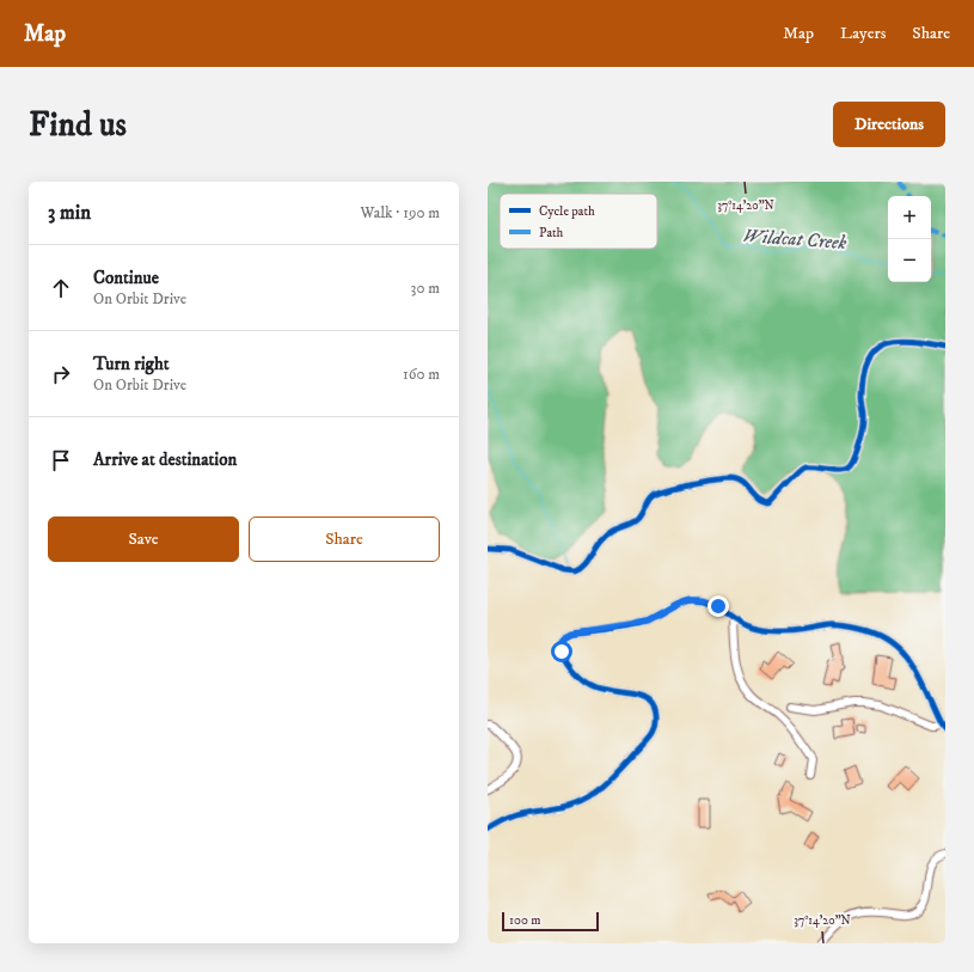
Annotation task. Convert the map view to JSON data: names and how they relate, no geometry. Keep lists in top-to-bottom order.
{
  "water": ["Wildcat Creek"],
  "legend": ["Cycle path", "Path"],
  "scale_bar": "100 m",
  "page": {
    "header": "Map",
    "nav": ["Map", "Layers", "Share"],
    "buttons": [
      "Directions",
      ["Save", "Share"]
    ],
    "title": "Find us",
    "heading": ["3 min", "Walk · 190 m"],
    "map_buttons": ["+", "−"],
    "list": [
      ["Continue", "On Orbit Drive", "30 m"],
      ["Turn right", "On Orbit Drive", "160 m"],
      "Arrive at destination"
    ],
    "scale": "100 m"
  },
  "coordinates": ["37°14'20\"N"]
}
